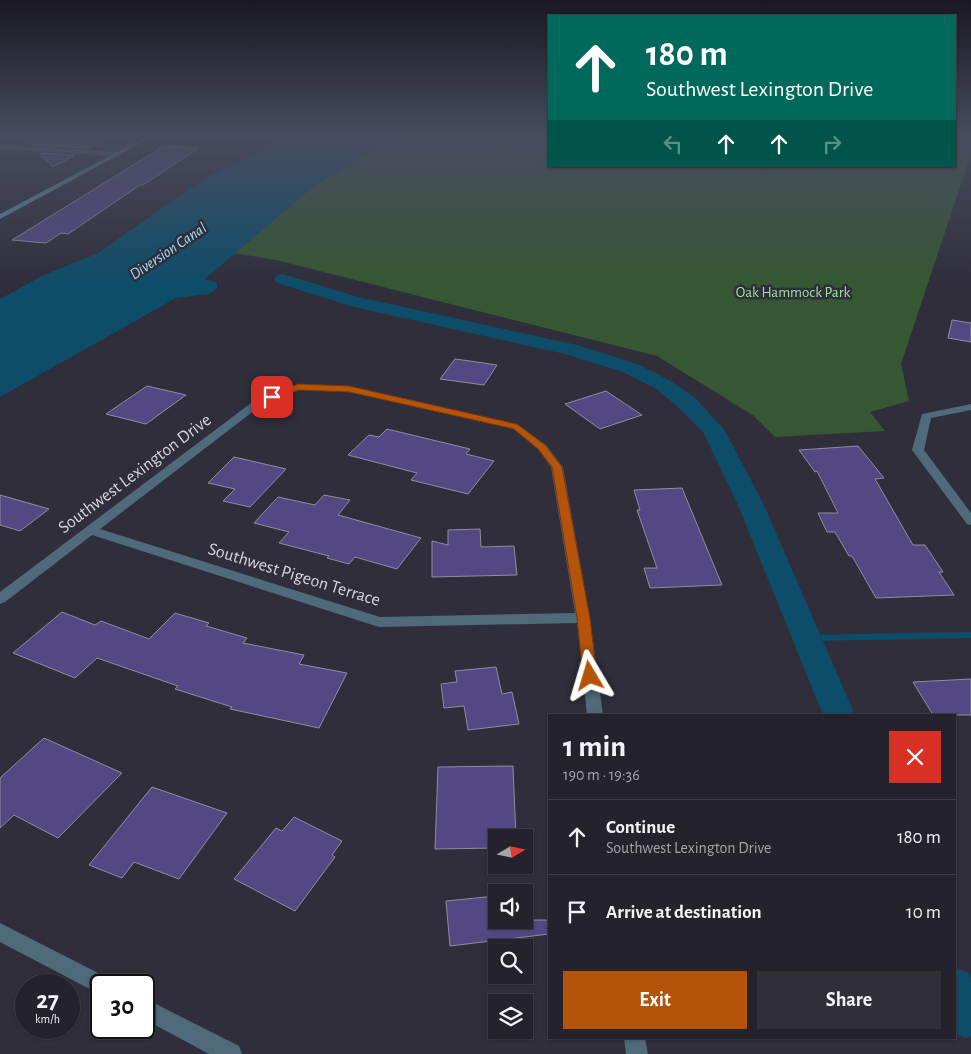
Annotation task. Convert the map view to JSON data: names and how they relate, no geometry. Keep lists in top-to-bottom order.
{
  "streets": {
    "street": ["Southwest Lexington Drive", "Southwest Pigeon Terrace"]
  },
  "crossings": [
    ["Southwest Lexington Drive", "Southwest Pigeon Terrace"]
  ],
  "water": ["Diversion Canal"],
  "parks": ["Oak Hammock Park"],
  "north": "right",
  "page": {
    "turn": ["180 m", "Southwest Lexington Drive"],
    "heading": ["1 min", "190 m · 19:36"],
    "list": [
      {
        "name": "Continue",
        "note": "Southwest Lexington Drive",
        "value": "180 m"
      },
      {
        "name": "Arrive at destination",
        "value": "10 m"
      }
    ],
    "buttons": ["Exit", "Share"],
    "speed": "27 km/h",
    "limit": "30"
  }
}
